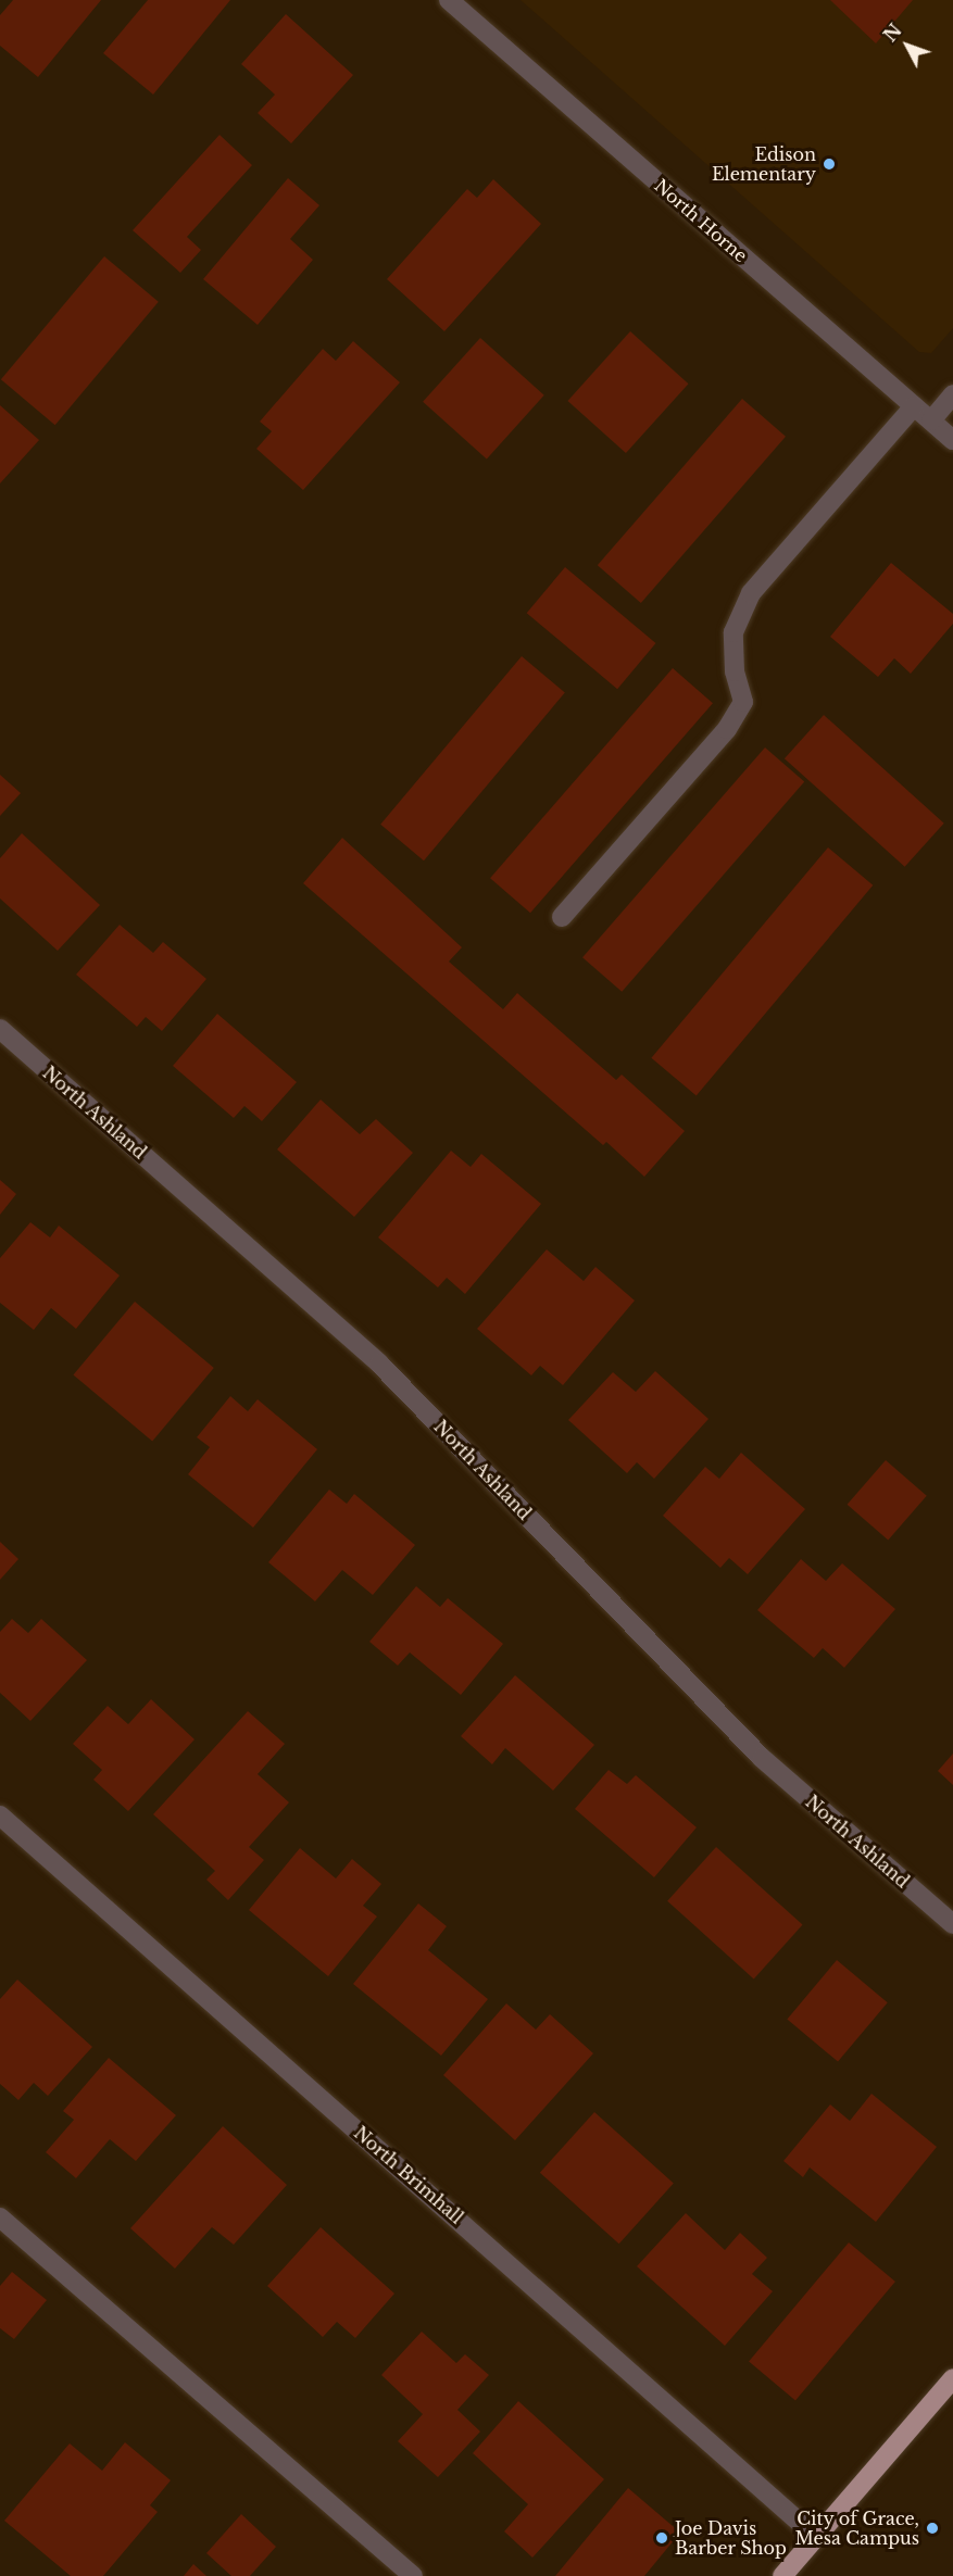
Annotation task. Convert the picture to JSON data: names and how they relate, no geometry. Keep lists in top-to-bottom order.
{
  "streets": {
    "street": ["North Horne", "North Ashland", "North Brimhall"]
  },
  "places": ["Edison Elementary", "City of Grace, Mesa Campus", "Joe Davis Barber Shop"],
  "north": "top left"
}
